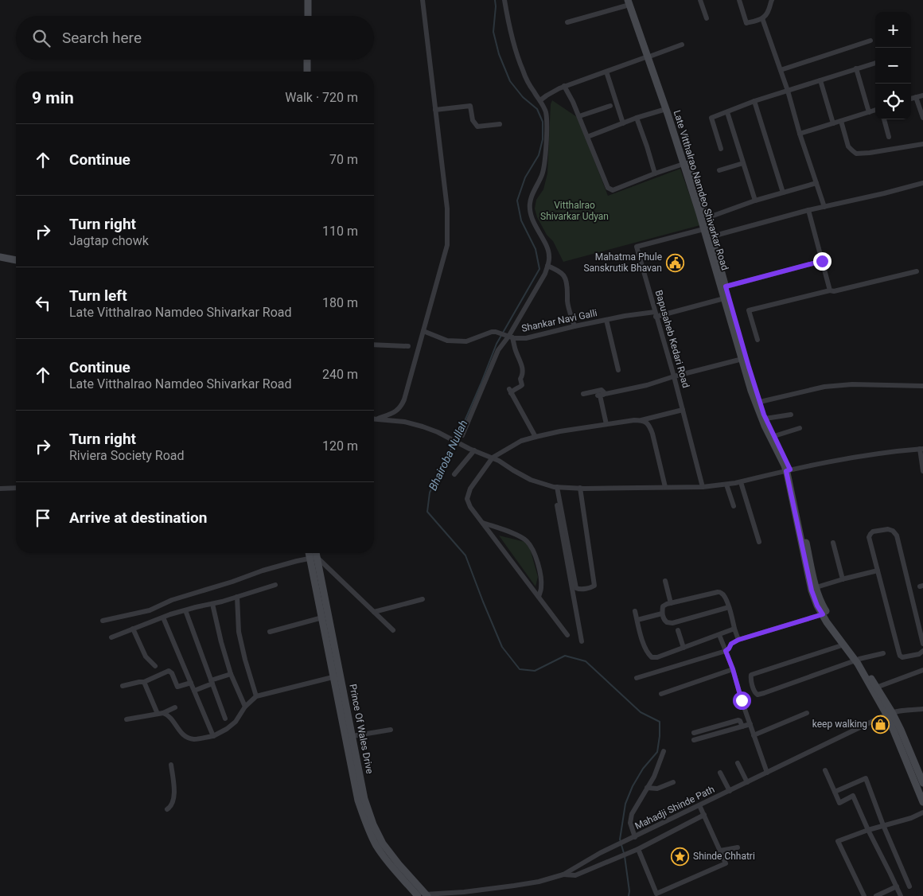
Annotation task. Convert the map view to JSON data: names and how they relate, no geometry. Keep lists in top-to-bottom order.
{
  "streets": {
    "main road": ["Late Vitthalrao Namdeo Shivarkar Road", "Prince Of Wales Drive"],
    "street": ["Shankar Navi Galli", "Bapusaheb Kedari Road", "Mahadji Shinde Path"]
  },
  "crossings": [
    ["Late Vitthalrao Namdeo Shivarkar Road", "Shankar Navi Galli"],
    ["Late Vitthalrao Namdeo Shivarkar Road", "Bapusaheb Kedari Road"],
    ["Late Vitthalrao Namdeo Shivarkar Road", "Mahadji Shinde Path"],
    ["Shankar Navi Galli", "Bapusaheb Kedari Road"],
    ["Prince Of Wales Drive", "Mahadji Shinde Path"]
  ],
  "water": ["Bhairoba Nullah"],
  "parks": ["Vitthalrao Shivarkar Udyan"],
  "places": {
    "public building": ["Mahatma Phule Sanskrutik Bhavan"],
    "shop": ["keep walking"],
    "place": ["Shinde Chhatri"]
  },
  "page": {
    "map_buttons": ["+", "−"],
    "search": "Search here",
    "heading": ["9 min", "Walk · 720 m"],
    "list": [
      ["Continue", "70 m"],
      ["Turn right", "Jagtap chowk", "110 m"],
      ["Turn left", "Late Vitthalrao Namdeo Shivarkar Road", "180 m"],
      ["Continue", "Late Vitthalrao Namdeo Shivarkar Road", "240 m"],
      ["Turn right", "Riviera Society Road", "120 m"],
      "Arrive at destination"
    ]
  }
}
